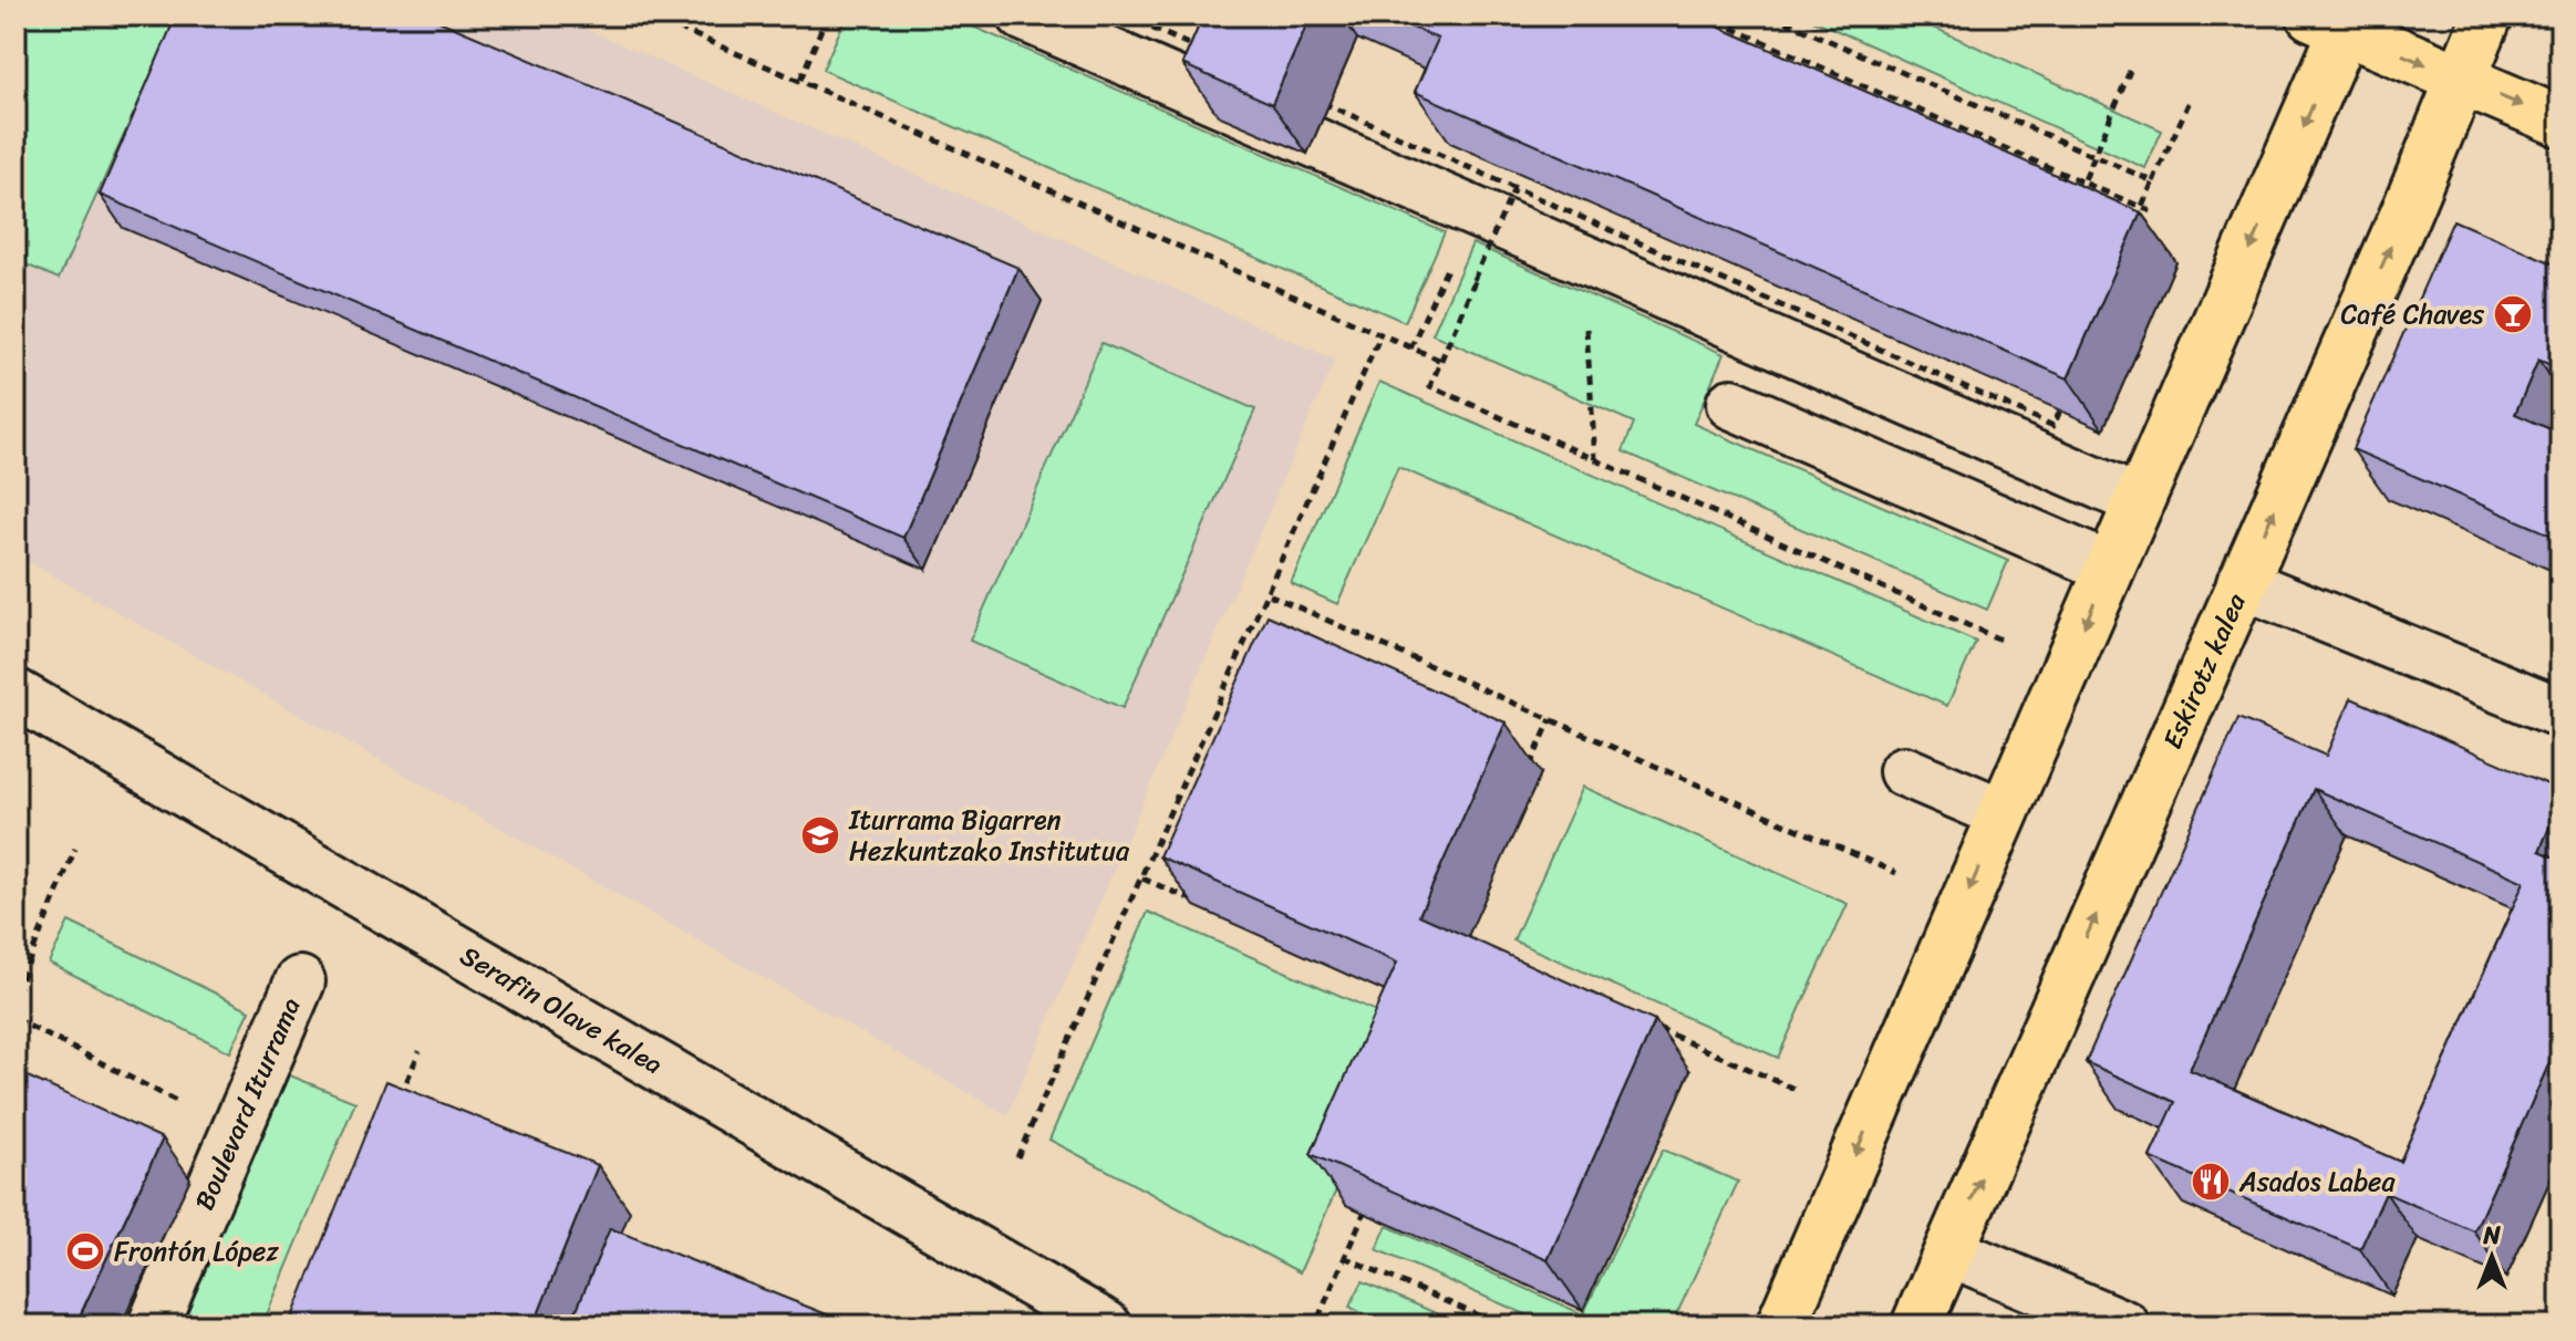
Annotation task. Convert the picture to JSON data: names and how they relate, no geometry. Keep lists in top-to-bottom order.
{
  "streets": {
    "main road": ["Eskirotz kalea"],
    "street": ["Serafin Olave kalea", "Boulevard Iturrama"]
  },
  "places": {
    "bar": ["Café Chaves"],
    "school or university": ["Iturrama Bigarren Hezkuntzako Institutua"],
    "restaurant": ["Asados Labea"],
    "sports": ["Frontón López"]
  },
  "north": "top"
}
